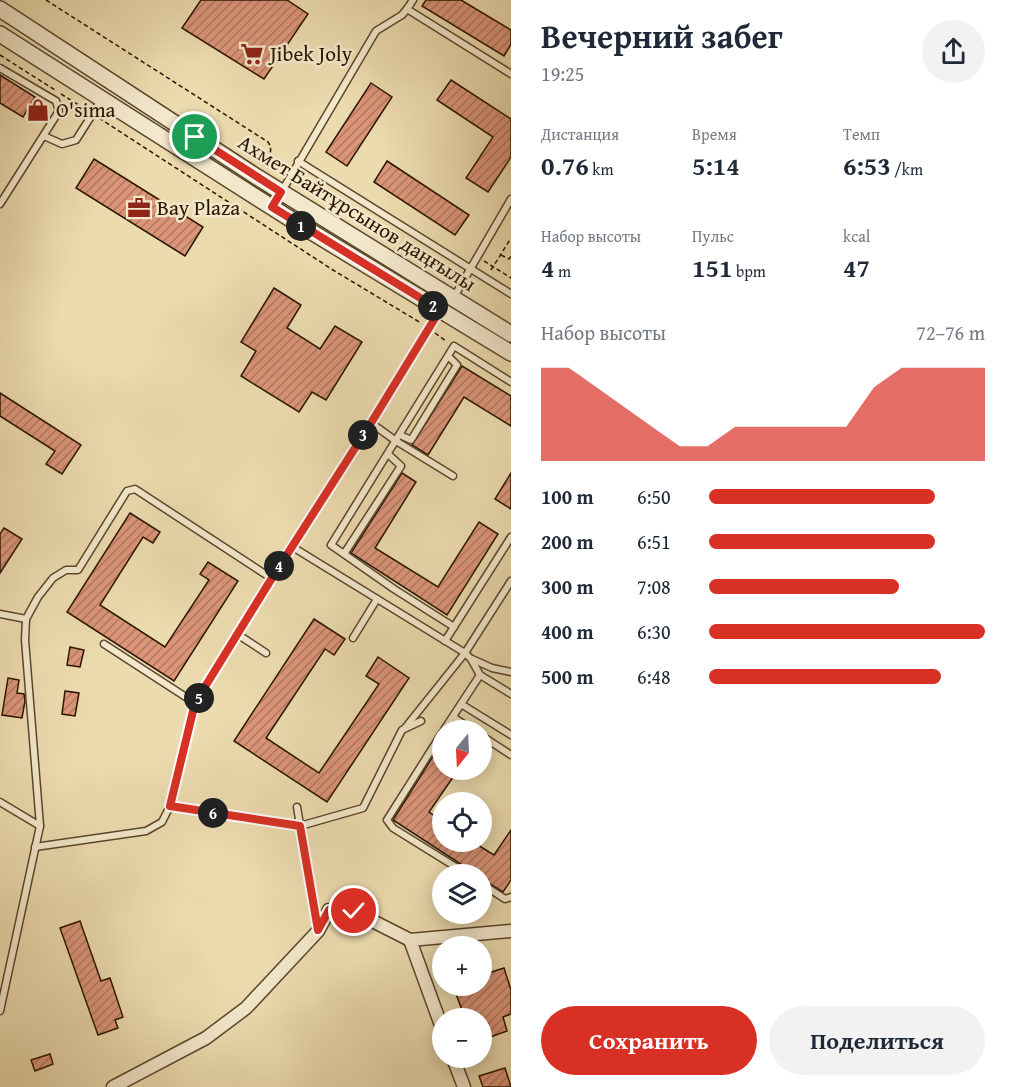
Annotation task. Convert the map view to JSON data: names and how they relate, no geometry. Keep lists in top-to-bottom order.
{
  "streets": {
    "street": ["Ахмет Байтұрсынов даңғылы"]
  },
  "places": {
    "supermarket": ["Jibek Joly"],
    "shop": ["O'sima"],
    "office": ["Bay Plaza"]
  },
  "north": "bottom",
  "page": {
    "heading": ["Вечерний забег", "19:25"],
    "stats": [
      ["Дистанция", "0.76 km"],
      ["Время", "5:14"],
      ["Темп", "6:53 /km"],
      ["Набор высоты", "4 m"],
      ["Пульс", "151 bpm"],
      ["kcal", "47"]
    ],
    "pins": [
      "1",
      "2",
      "3",
      "4",
      "5",
      "6"
    ],
    "chart": ["Набор высоты", "72–76 m"],
    "list": [
      {
        "name": "100 m",
        "note": "6:50"
      },
      {
        "name": "200 m",
        "note": "6:51"
      },
      {
        "name": "300 m",
        "note": "7:08"
      },
      {
        "name": "400 m",
        "note": "6:30"
      },
      {
        "name": "500 m",
        "note": "6:48"
      }
    ],
    "map_buttons": ["+", "−"],
    "buttons": ["Сохранить", "Поделиться"]
  }
}
